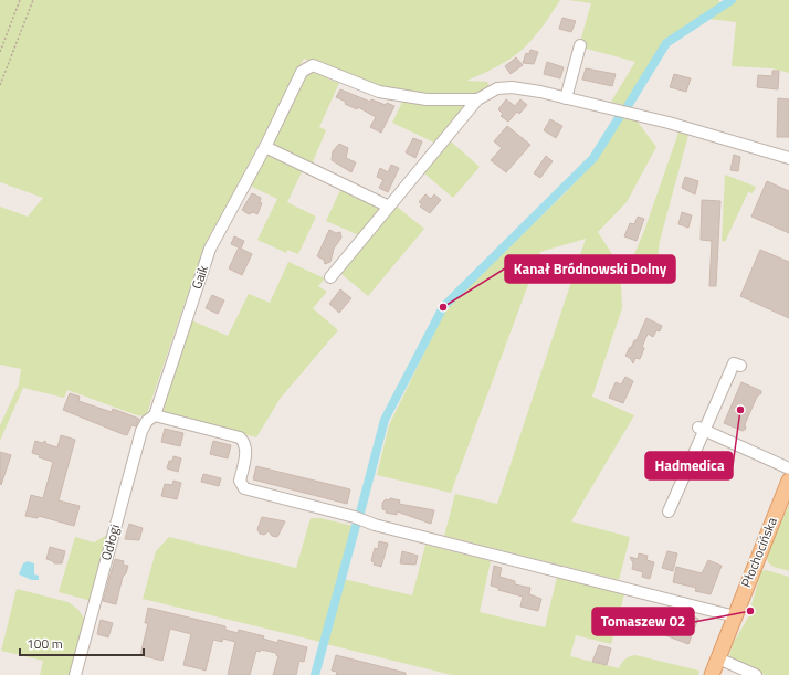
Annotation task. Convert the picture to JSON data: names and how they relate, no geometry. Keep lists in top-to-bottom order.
{
  "streets": {
    "main road": ["Płochocińska"],
    "street": ["Gaik", "Odłogi"]
  },
  "crossings": [
    ["Gaik", "Odłogi"]
  ],
  "places": ["Kanał Bródnowski Dolny", "Hadmedica", "Tomaszew 02"],
  "scale_bar": "100 m"
}
